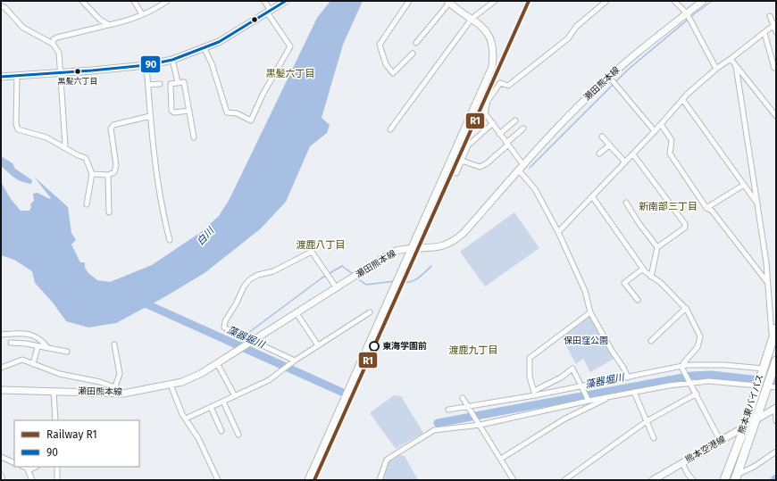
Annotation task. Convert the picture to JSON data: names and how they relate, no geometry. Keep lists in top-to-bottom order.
{
  "streets": {
    "highway": ["熊本東バイパス"],
    "main road": ["瀬田熊本線", "熊本空港線"]
  },
  "crossings": [
    ["熊本東バイパス", "熊本空港線"]
  ],
  "districts": [
    "黒髪六丁目",
    "新南部三丁目",
    "渡鹿八丁目",
    "渡鹿九丁目"
  ],
  "water": ["白川", "藻器堀川"],
  "parks": ["保田窪公園"],
  "places": ["黒髪六丁目", "東海学園前"],
  "lines": ["rail line R1", "transit line 90"],
  "legend": ["Railway R1", "90"]
}
